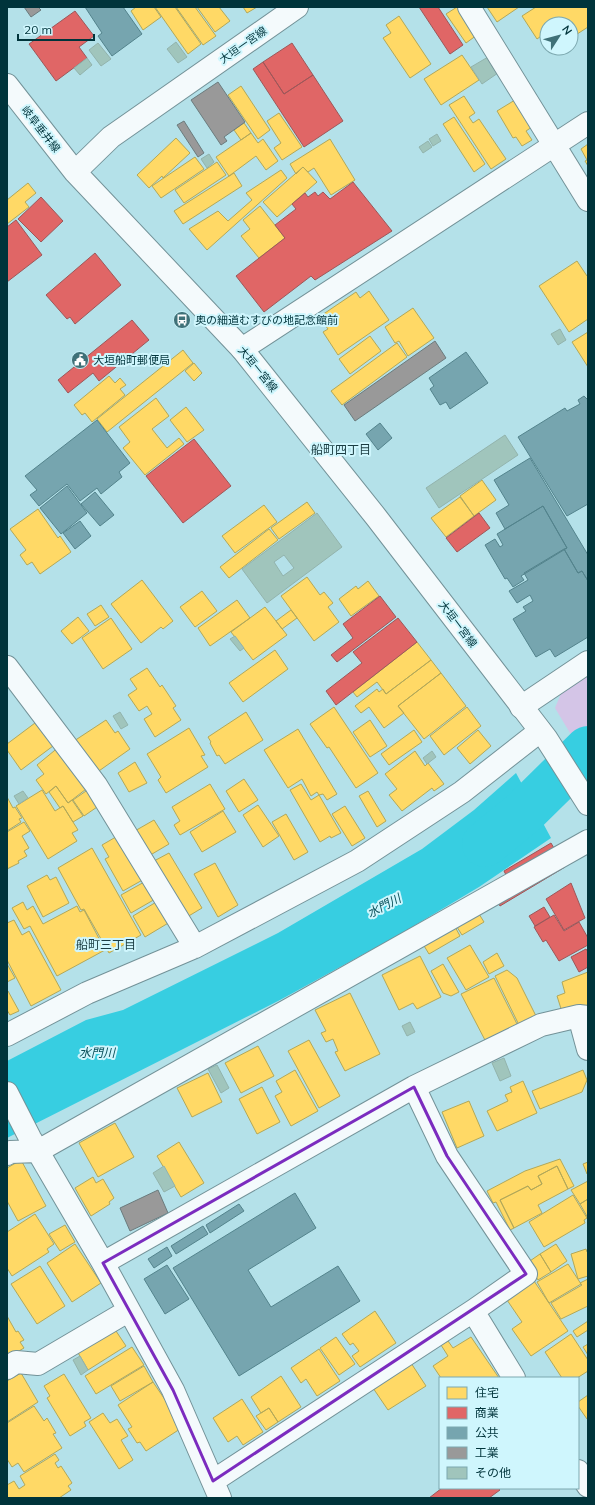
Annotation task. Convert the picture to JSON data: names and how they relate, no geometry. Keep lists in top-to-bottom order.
{
  "streets": {
    "street": ["大垣一宮線", "岐阜垂井線"]
  },
  "crossings": [
    ["大垣一宮線", "岐阜垂井線"]
  ],
  "districts": ["船町四丁目", "船町三丁目"],
  "water": ["水門川"],
  "places": {
    "bus stop": ["奥の細道むすびの地記念館前"],
    "public building": ["大垣船町郵便局"]
  },
  "legend": [
    "住宅",
    "商業",
    "公共",
    "工業",
    "その他"
  ],
  "scale_bar": "20 m",
  "north": "top right"
}
